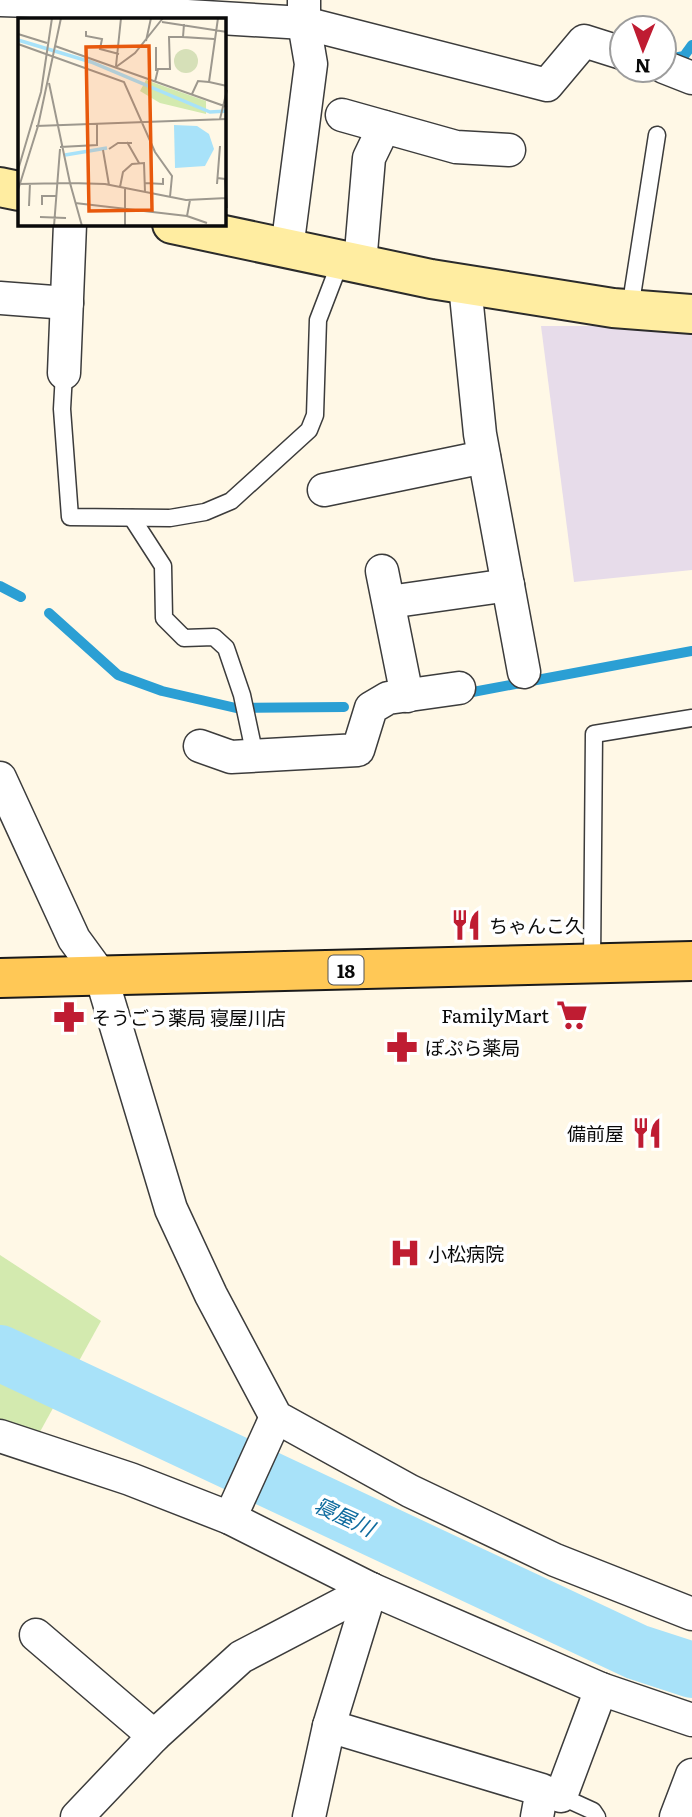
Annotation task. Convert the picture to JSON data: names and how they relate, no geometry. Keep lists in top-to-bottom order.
{
  "streets": {
    "main road": ["18"]
  },
  "water": ["寝屋川"],
  "places": {
    "restaurant": ["ちゃんこ久", "備前屋"],
    "supermarket": ["FamilyMart"],
    "pharmacy": ["そうごう薬局 寝屋川店", "ぽぷら薬局"],
    "hospital": ["小松病院"]
  },
  "north": "bottom"
}
